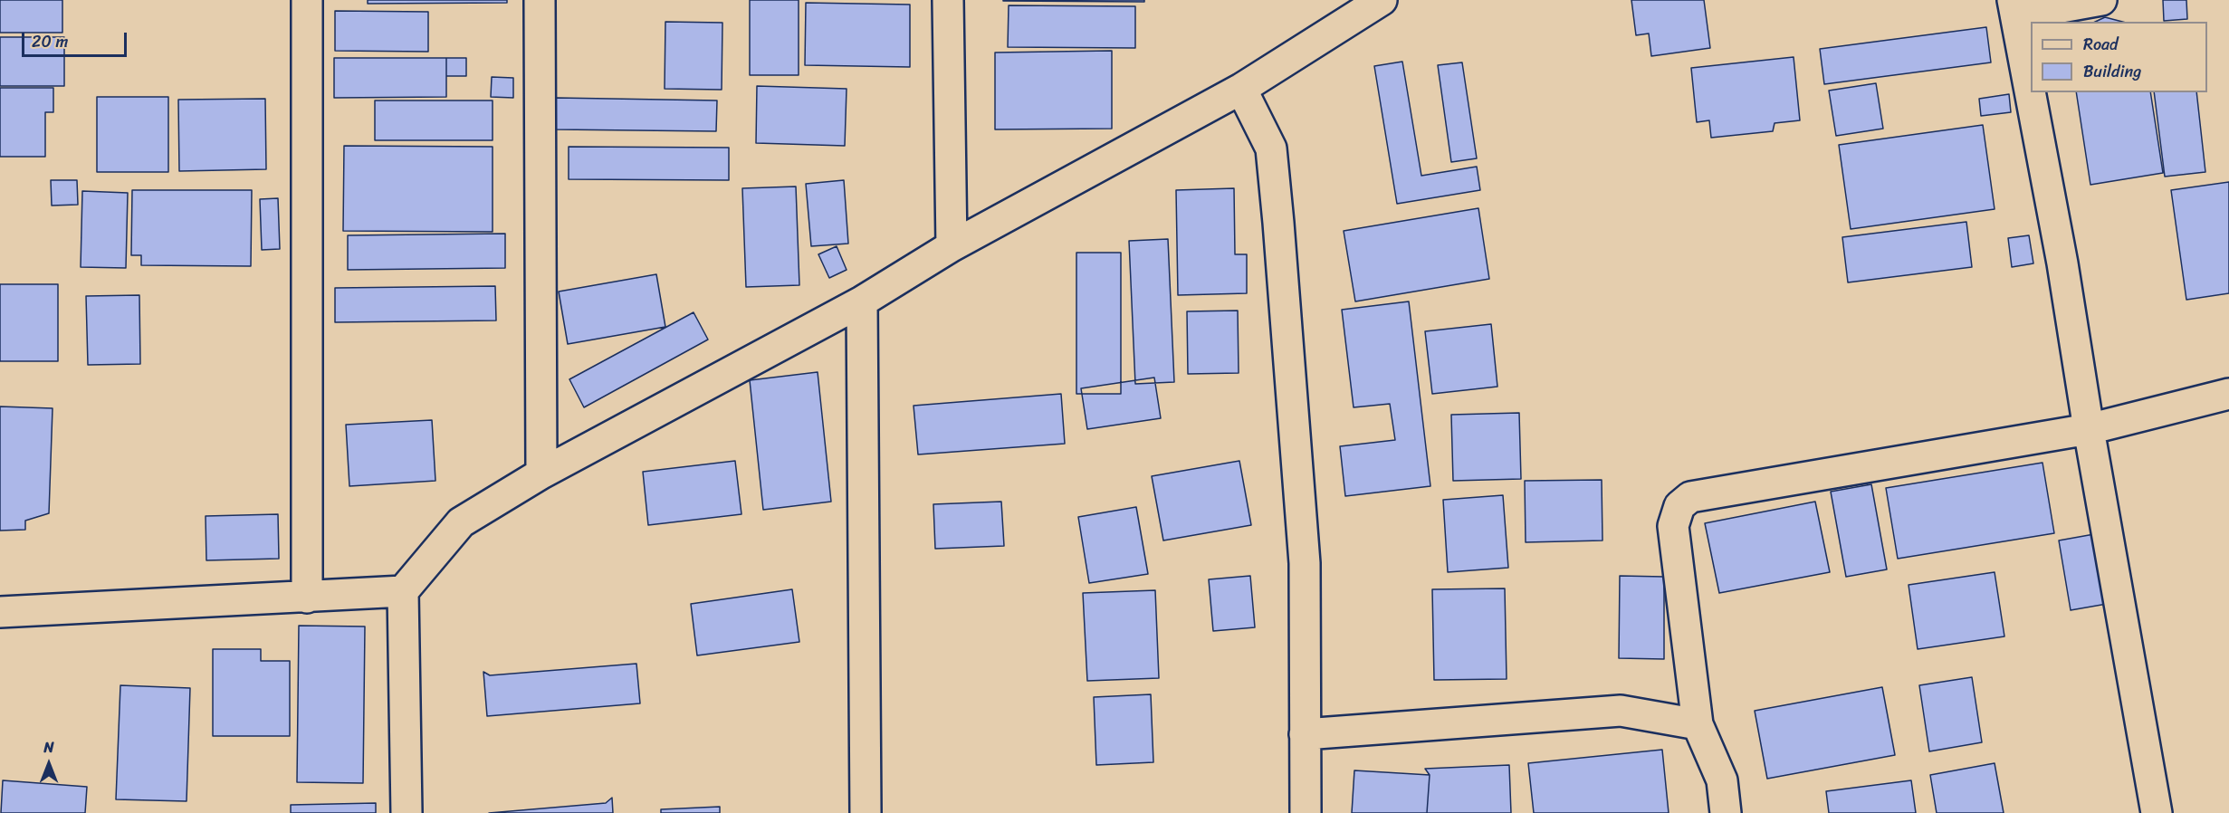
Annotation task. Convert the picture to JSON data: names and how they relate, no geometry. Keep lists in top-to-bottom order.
{
  "legend": ["Road", "Building"],
  "scale_bar": "20 m",
  "north": "top"
}
